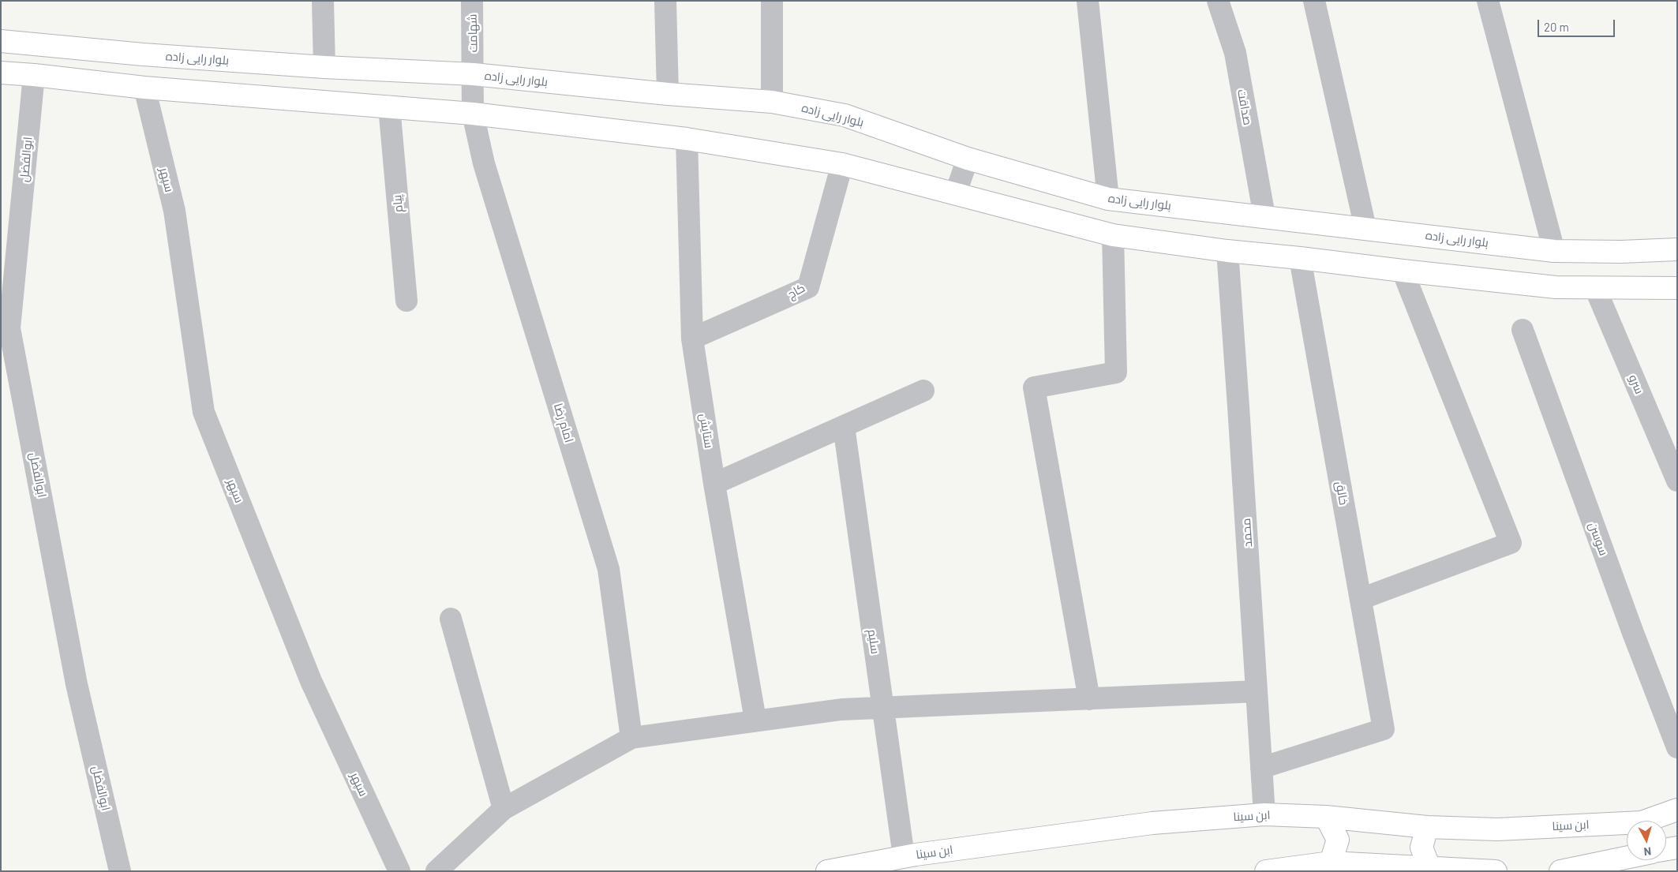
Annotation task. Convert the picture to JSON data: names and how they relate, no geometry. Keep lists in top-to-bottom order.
{
  "streets": {
    "main road": ["بلوار رایی زاده", "ابن سینا"],
    "street": [
      "شهامت",
      "صداقت",
      "ابوالفضل",
      "سپهر",
      "پیام",
      "کاج",
      "سرو",
      "امام رضا",
      "ستایش",
      "خالق",
      "محمد",
      "سوسن",
      "سلیم"
    ]
  },
  "crossings": [
    ["شهامت", "بلوار رایی زاده"],
    ["شهامت", "امام رضا"],
    ["بلوار رایی زاده", "صداقت"],
    ["کاج", "ستایش"],
    ["خالق", "محمد"],
    ["محمد", "ابن سینا"],
    ["سلیم", "ابن سینا"]
  ],
  "scale_bar": "20 m",
  "north": "bottom"
}
